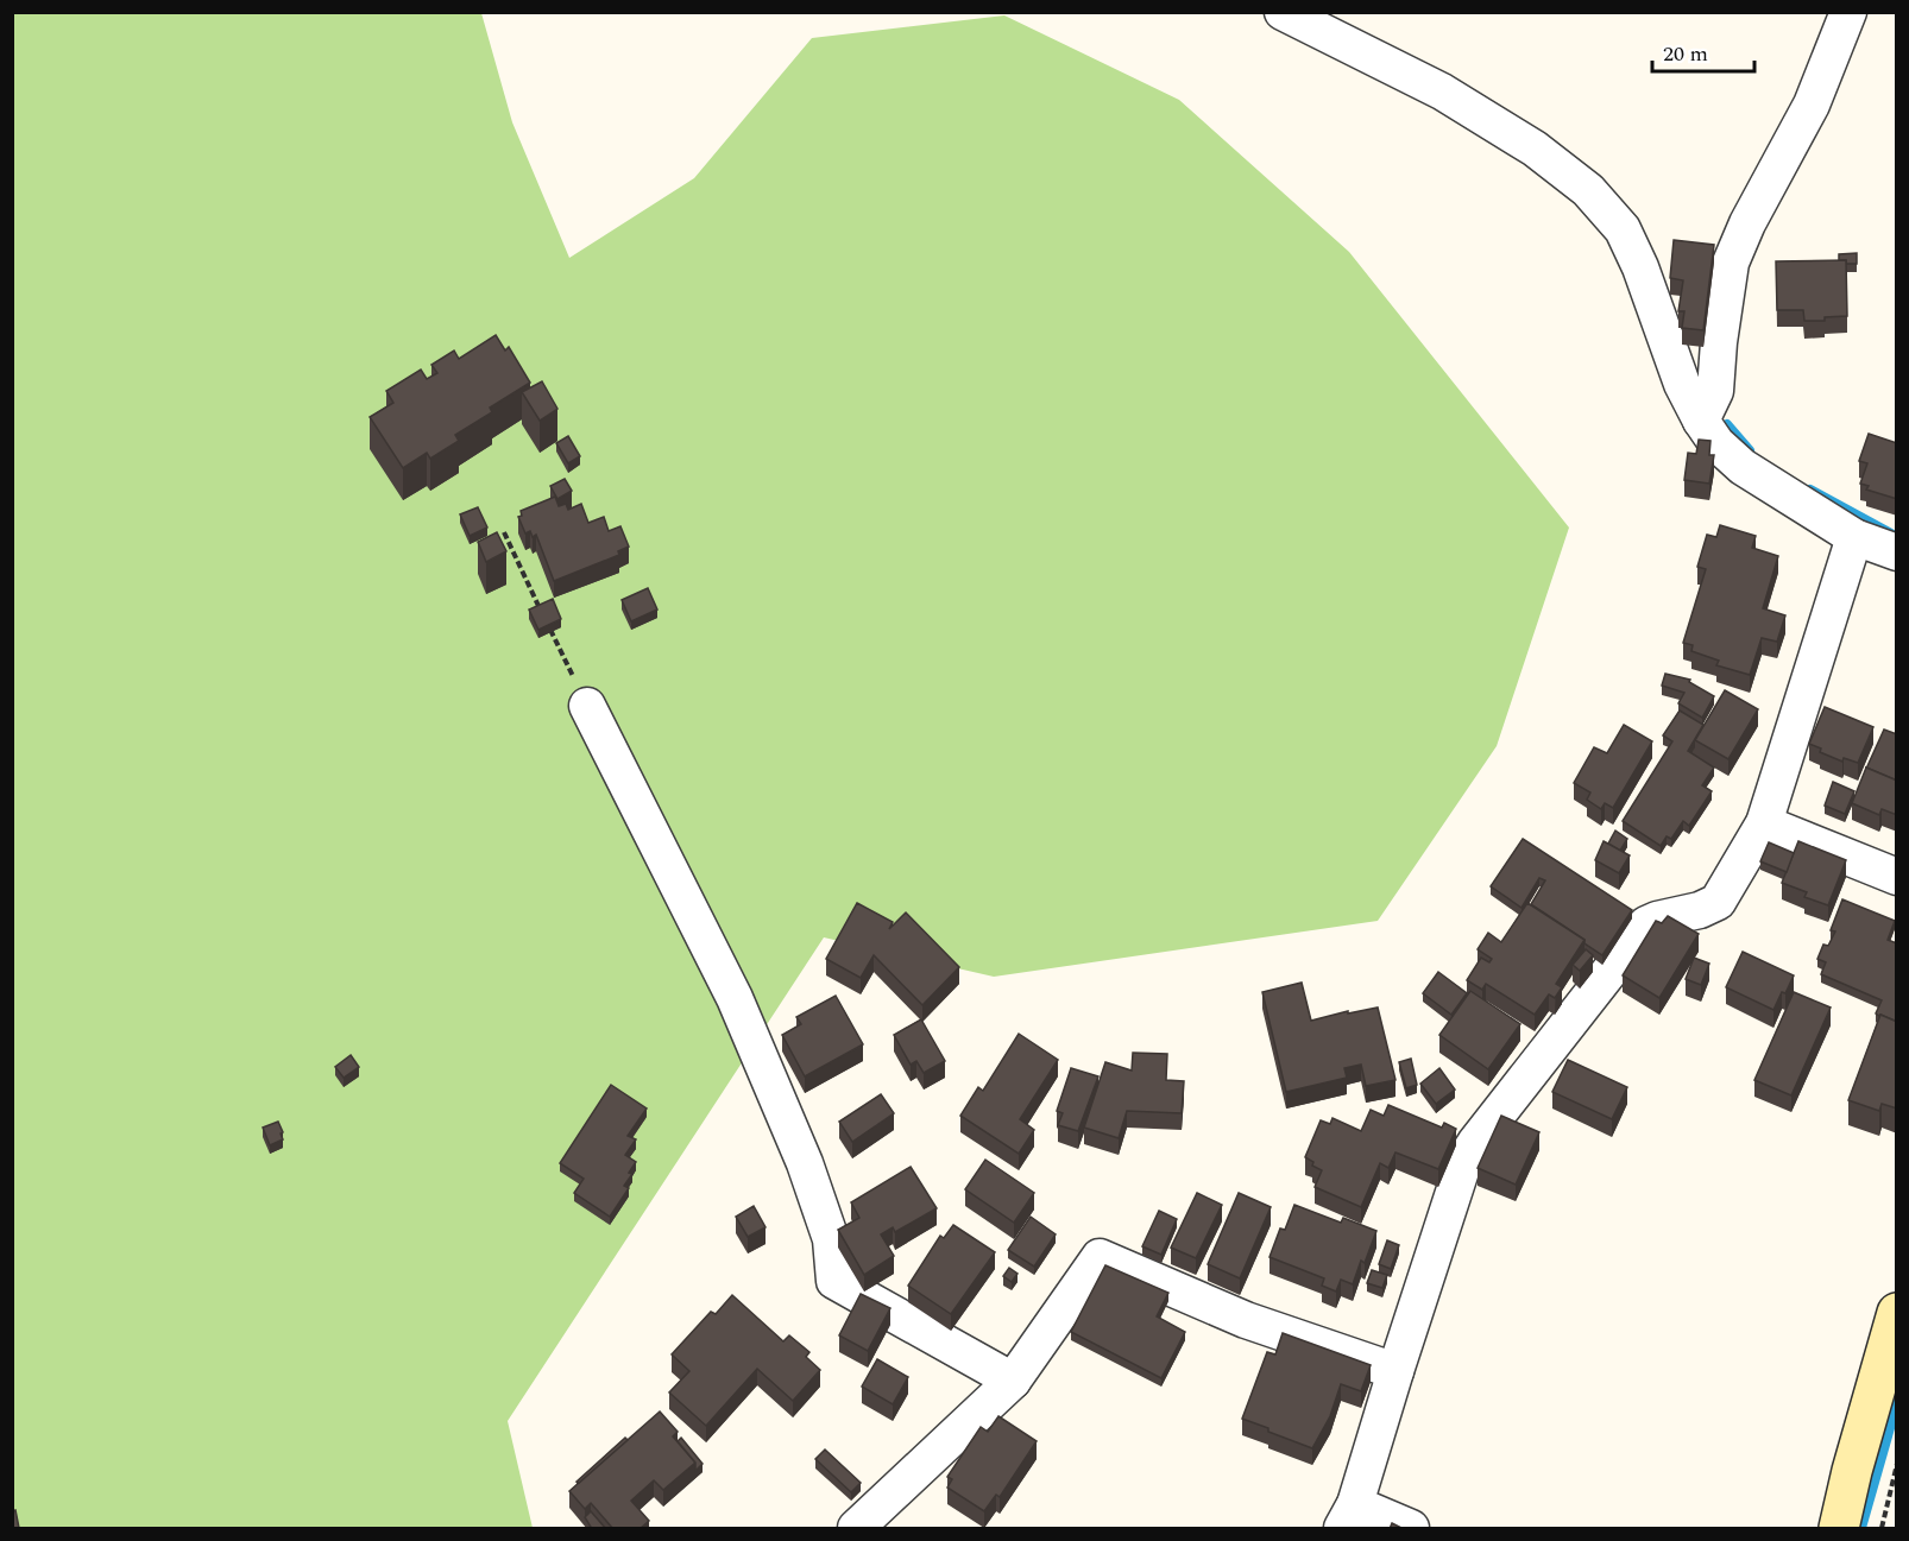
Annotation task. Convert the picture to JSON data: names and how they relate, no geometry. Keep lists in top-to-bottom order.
{
  "scale_bar": "20 m"
}
